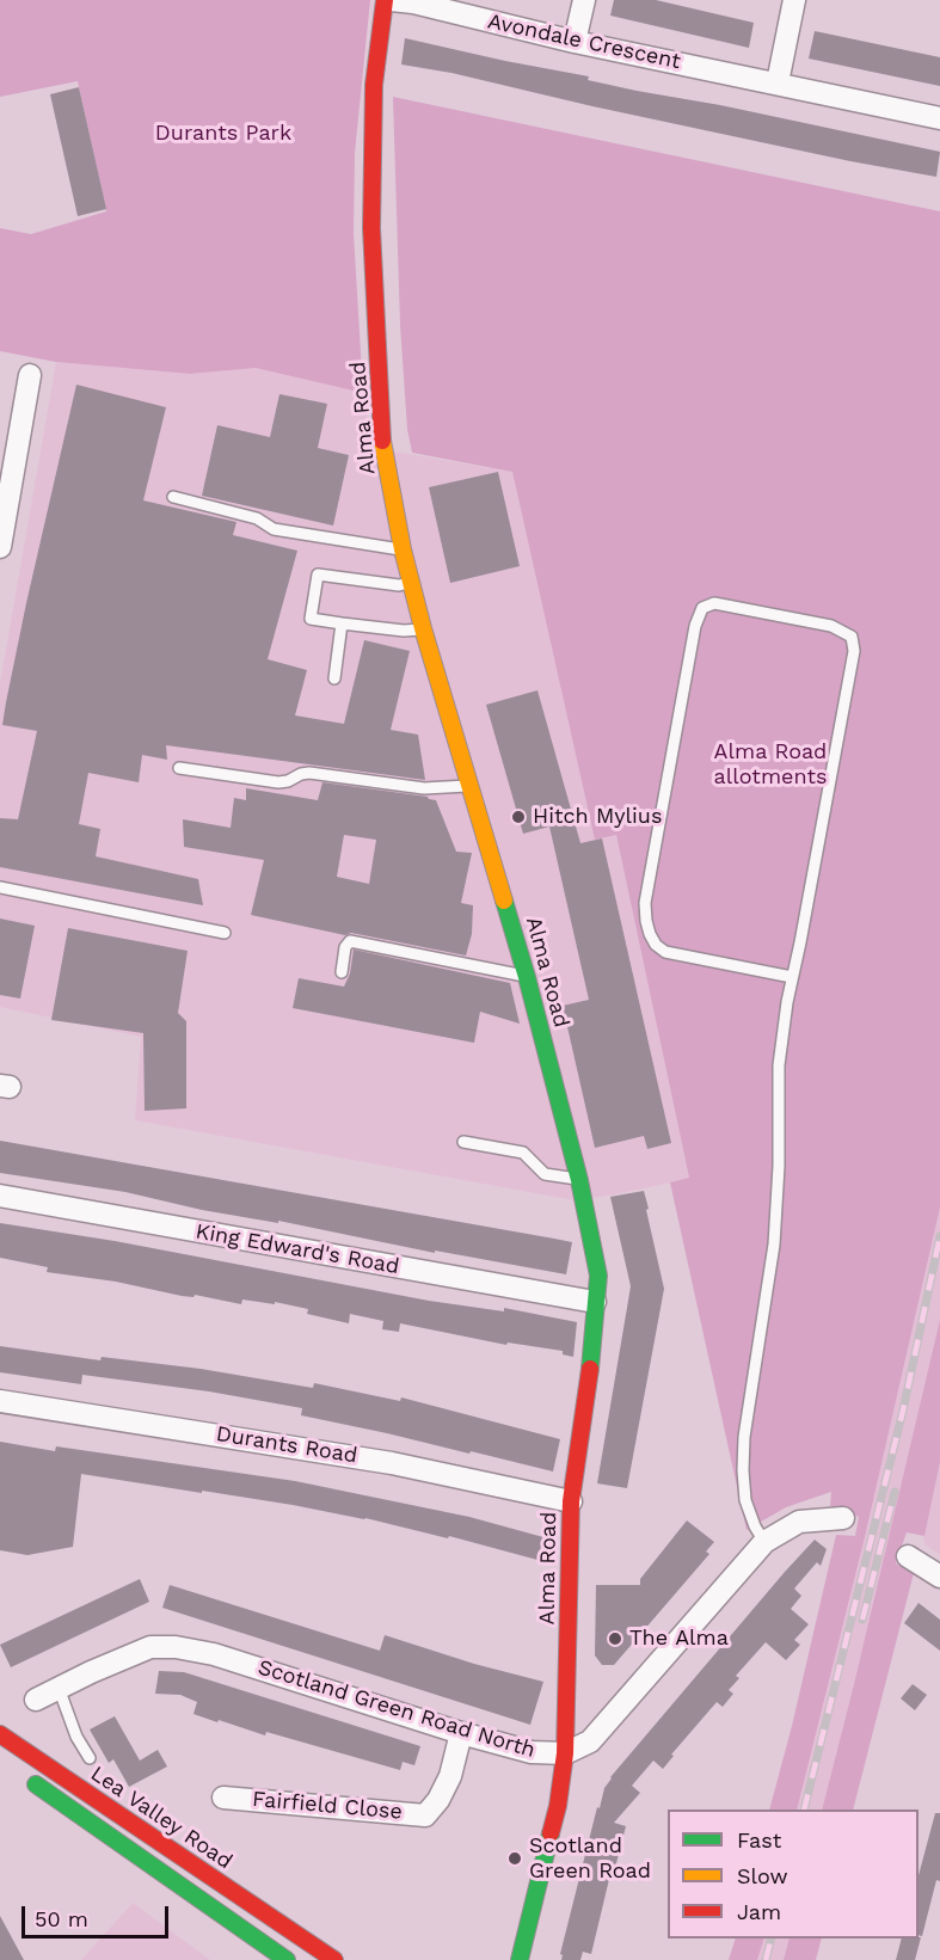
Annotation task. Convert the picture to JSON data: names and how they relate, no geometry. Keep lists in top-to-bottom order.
{
  "streets": {
    "street": [
      "Avondale Crescent",
      "Alma Road",
      "King Edward's Road",
      "Durants Road",
      "Scotland Green Road North",
      "Fairfield Close",
      "Lea Valley Road"
    ]
  },
  "crossings": [
    ["Alma Road", "King Edward's Road"],
    ["Alma Road", "Durants Road"],
    ["Alma Road", "Scotland Green Road North"],
    ["Scotland Green Road North", "Fairfield Close"]
  ],
  "parks": ["Durants Park", "Alma Road allotments"],
  "places": ["Hitch Mylius", "The Alma", "Scotland Green Road"],
  "legend": ["Fast", "Slow", "Jam"],
  "scale_bar": "50 m"
}
